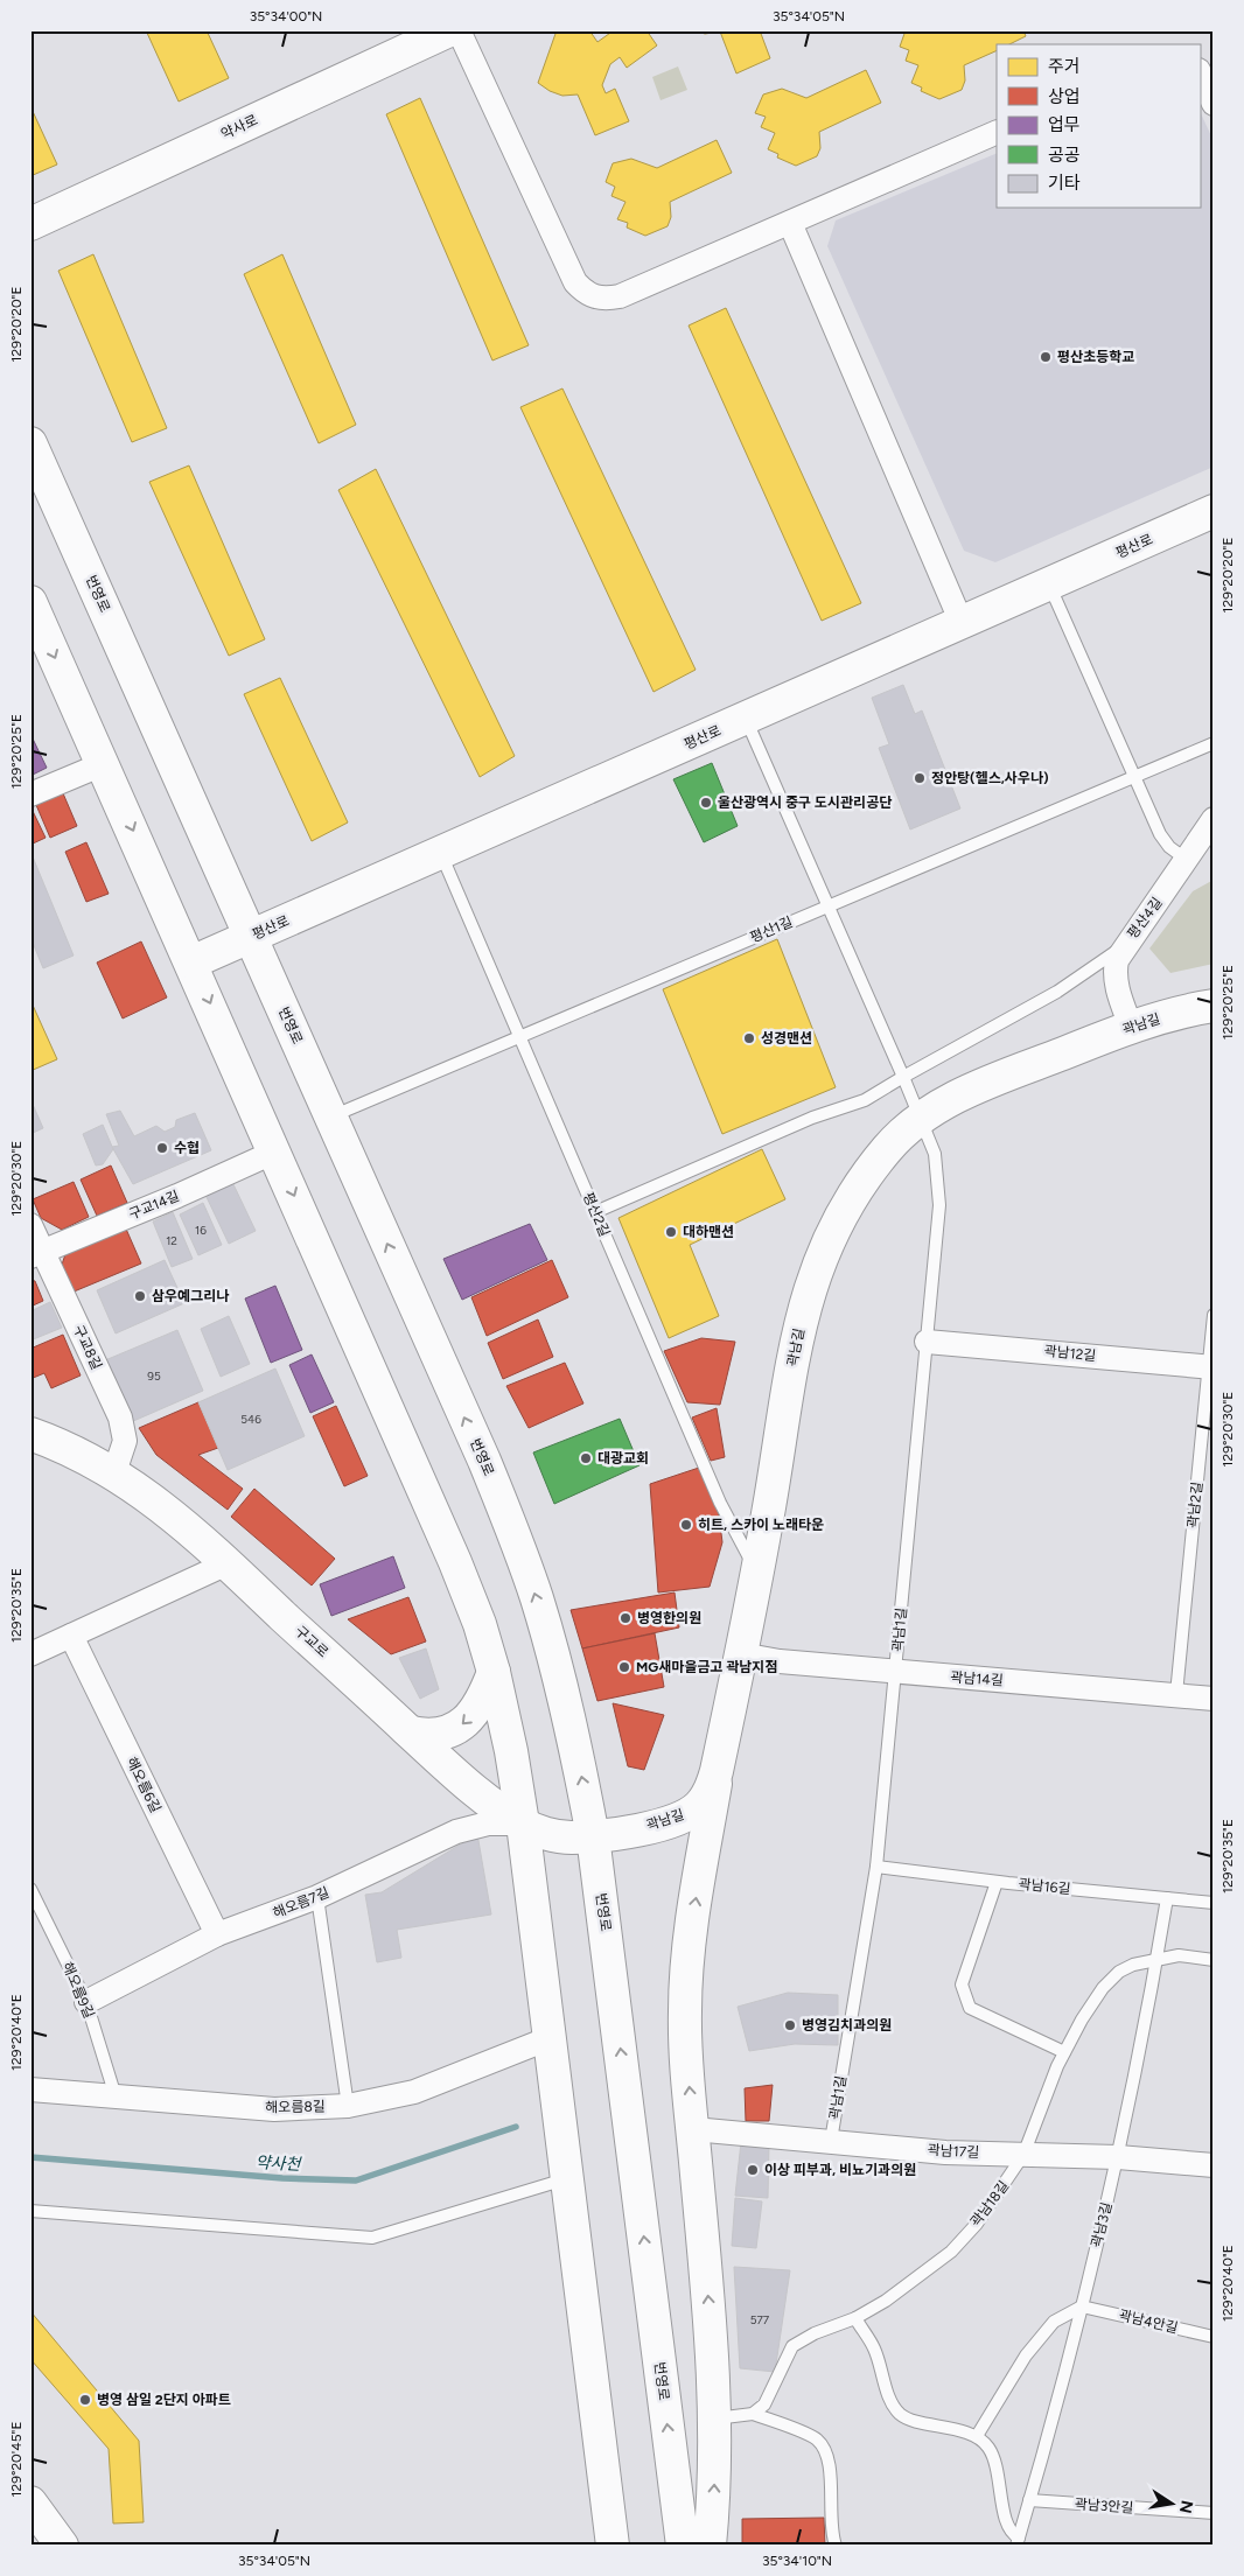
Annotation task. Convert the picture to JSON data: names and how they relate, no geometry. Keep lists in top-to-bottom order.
{
  "streets": {
    "main road": [
      "약사로",
      "평산로",
      "번영로",
      "곽남길",
      "구교로"
    ],
    "street": [
      "평산4길",
      "구교14길",
      "구교8길",
      "곽남12길",
      "곽남14길",
      "해오름6길",
      "해오름7길",
      "해오름8길",
      "곽남17길"
    ],
    "lane": [
      "평산1길",
      "평산2길",
      "곽남2길",
      "곽남1길",
      "곽남16길",
      "해오름9길",
      "곽남18길",
      "곽남3길",
      "곽남4안길",
      "곽남3안길"
    ]
  },
  "crossings": [
    ["평산로", "번영로"],
    ["평산로", "평산2길"],
    ["평산로", "곽남1길"],
    ["번영로", "평산1길"],
    ["번영로", "곽남길"],
    ["번영로", "구교로"],
    ["평산4길", "곽남길"],
    ["평산1길", "평산2길"],
    ["평산1길", "곽남1길"],
    ["곽남길", "평산2길"],
    ["곽남길", "곽남1길"],
    ["곽남길", "구교로"],
    ["곽남길", "곽남14길"],
    ["구교14길", "구교8길"],
    ["구교8길", "구교로"],
    ["곽남12길", "곽남2길"],
    ["곽남12길", "곽남1길"],
    ["곽남2길", "곽남14길"],
    ["곽남1길", "곽남14길"],
    ["곽남1길", "곽남16길"],
    ["곽남1길", "곽남17길"],
    ["구교로", "해오름7길"],
    ["해오름6길", "해오름7길"],
    ["곽남16길", "곽남3길"],
    ["해오름7길", "해오름9길"],
    ["해오름9길", "해오름8길"],
    ["곽남17길", "곽남18길"],
    ["곽남17길", "곽남3길"],
    ["곽남18길", "곽남3길"],
    ["곽남3길", "곽남4안길"],
    ["곽남3길", "곽남3안길"]
  ],
  "water": ["약사천"],
  "places": [
    "평산초등학교",
    "정안탕(헬스,사우나)",
    "울산광역시 중구 도시관리공단",
    "성경맨션",
    "수협",
    "대하맨션",
    "삼우예그리나",
    "대광교회",
    "히트, 스카이 노래타운",
    "병영한의원",
    "MG새마을금고 곽남지점",
    "병영김치과의원",
    "이상 피부과, 비뇨기과의원",
    "병영 삼일 2단지 아파트"
  ],
  "house_numbers": [
    "16",
    "12",
    "95",
    "546",
    "577"
  ],
  "legend": [
    "주거",
    "상업",
    "업무",
    "공공",
    "기타"
  ],
  "north": "right",
  "coordinates": [
    "35°34'00\"N",
    "35°34'05\"N",
    "129°20'20\"E",
    "129°20'25\"E",
    "129°20'30\"E",
    "129°20'35\"E",
    "129°20'40\"E",
    "129°20'45\"E",
    "35°34'10\"N"
  ]
}
